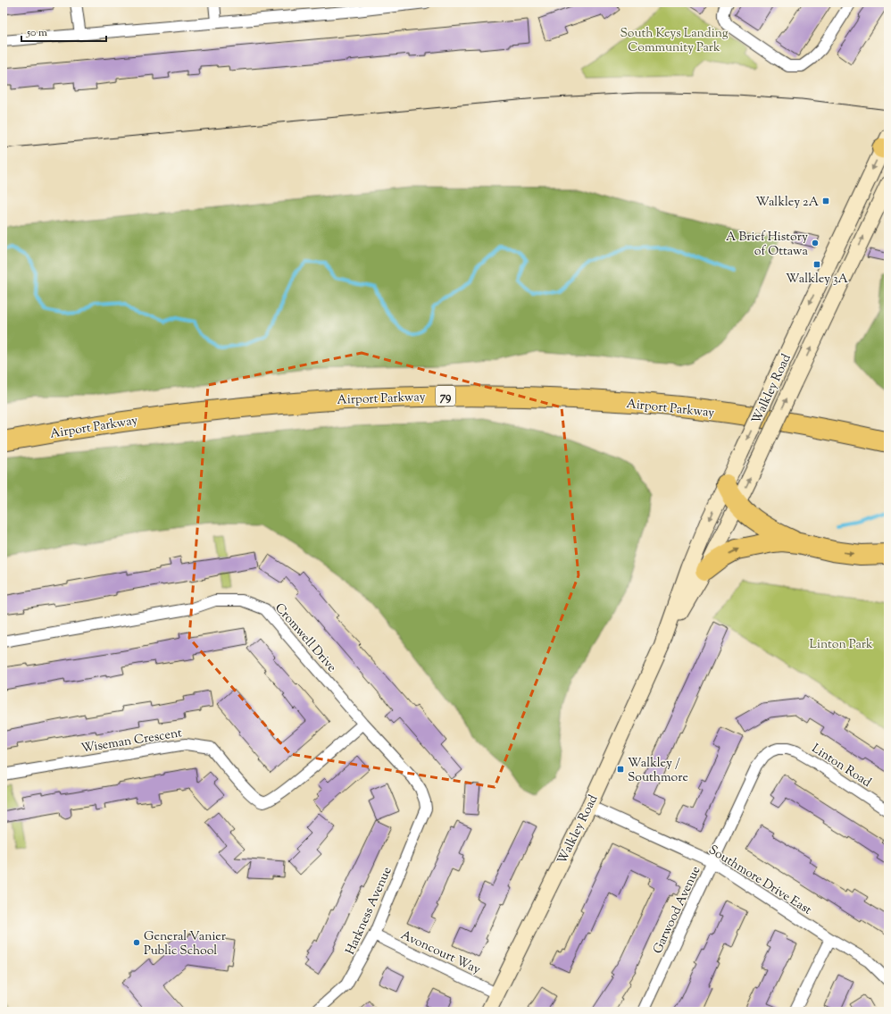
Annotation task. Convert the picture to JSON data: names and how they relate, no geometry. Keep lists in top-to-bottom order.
{
  "streets": {
    "highway": ["79", "Airport Parkway"],
    "main road": ["Walkley Road"],
    "street": [
      "Cromwell Drive",
      "Wiseman Crescent",
      "Linton Road",
      "Southmore Drive East",
      "Garwood Avenue",
      "Harkness Avenue",
      "Avoncourt Way"
    ]
  },
  "crossings": [
    ["Walkley Road", "Airport Parkway"],
    ["Walkley Road", "Southmore Drive East"],
    ["Walkley Road", "Avoncourt Way"],
    ["Cromwell Drive", "Wiseman Crescent"],
    ["Cromwell Drive", "Harkness Avenue"],
    ["Linton Road", "Garwood Avenue"],
    ["Southmore Drive East", "Garwood Avenue"],
    ["Harkness Avenue", "Avoncourt Way"]
  ],
  "parks": ["South Keys Landing Community Park", "Linton Park"],
  "places": {
    "transit": ["Walkley 2A", "Walkley 3A", "Walkley / Southmore"],
    "other": ["A Brief History of Ottawa", "General Vanier Public School"]
  },
  "scale_bar": "50 m"
}
